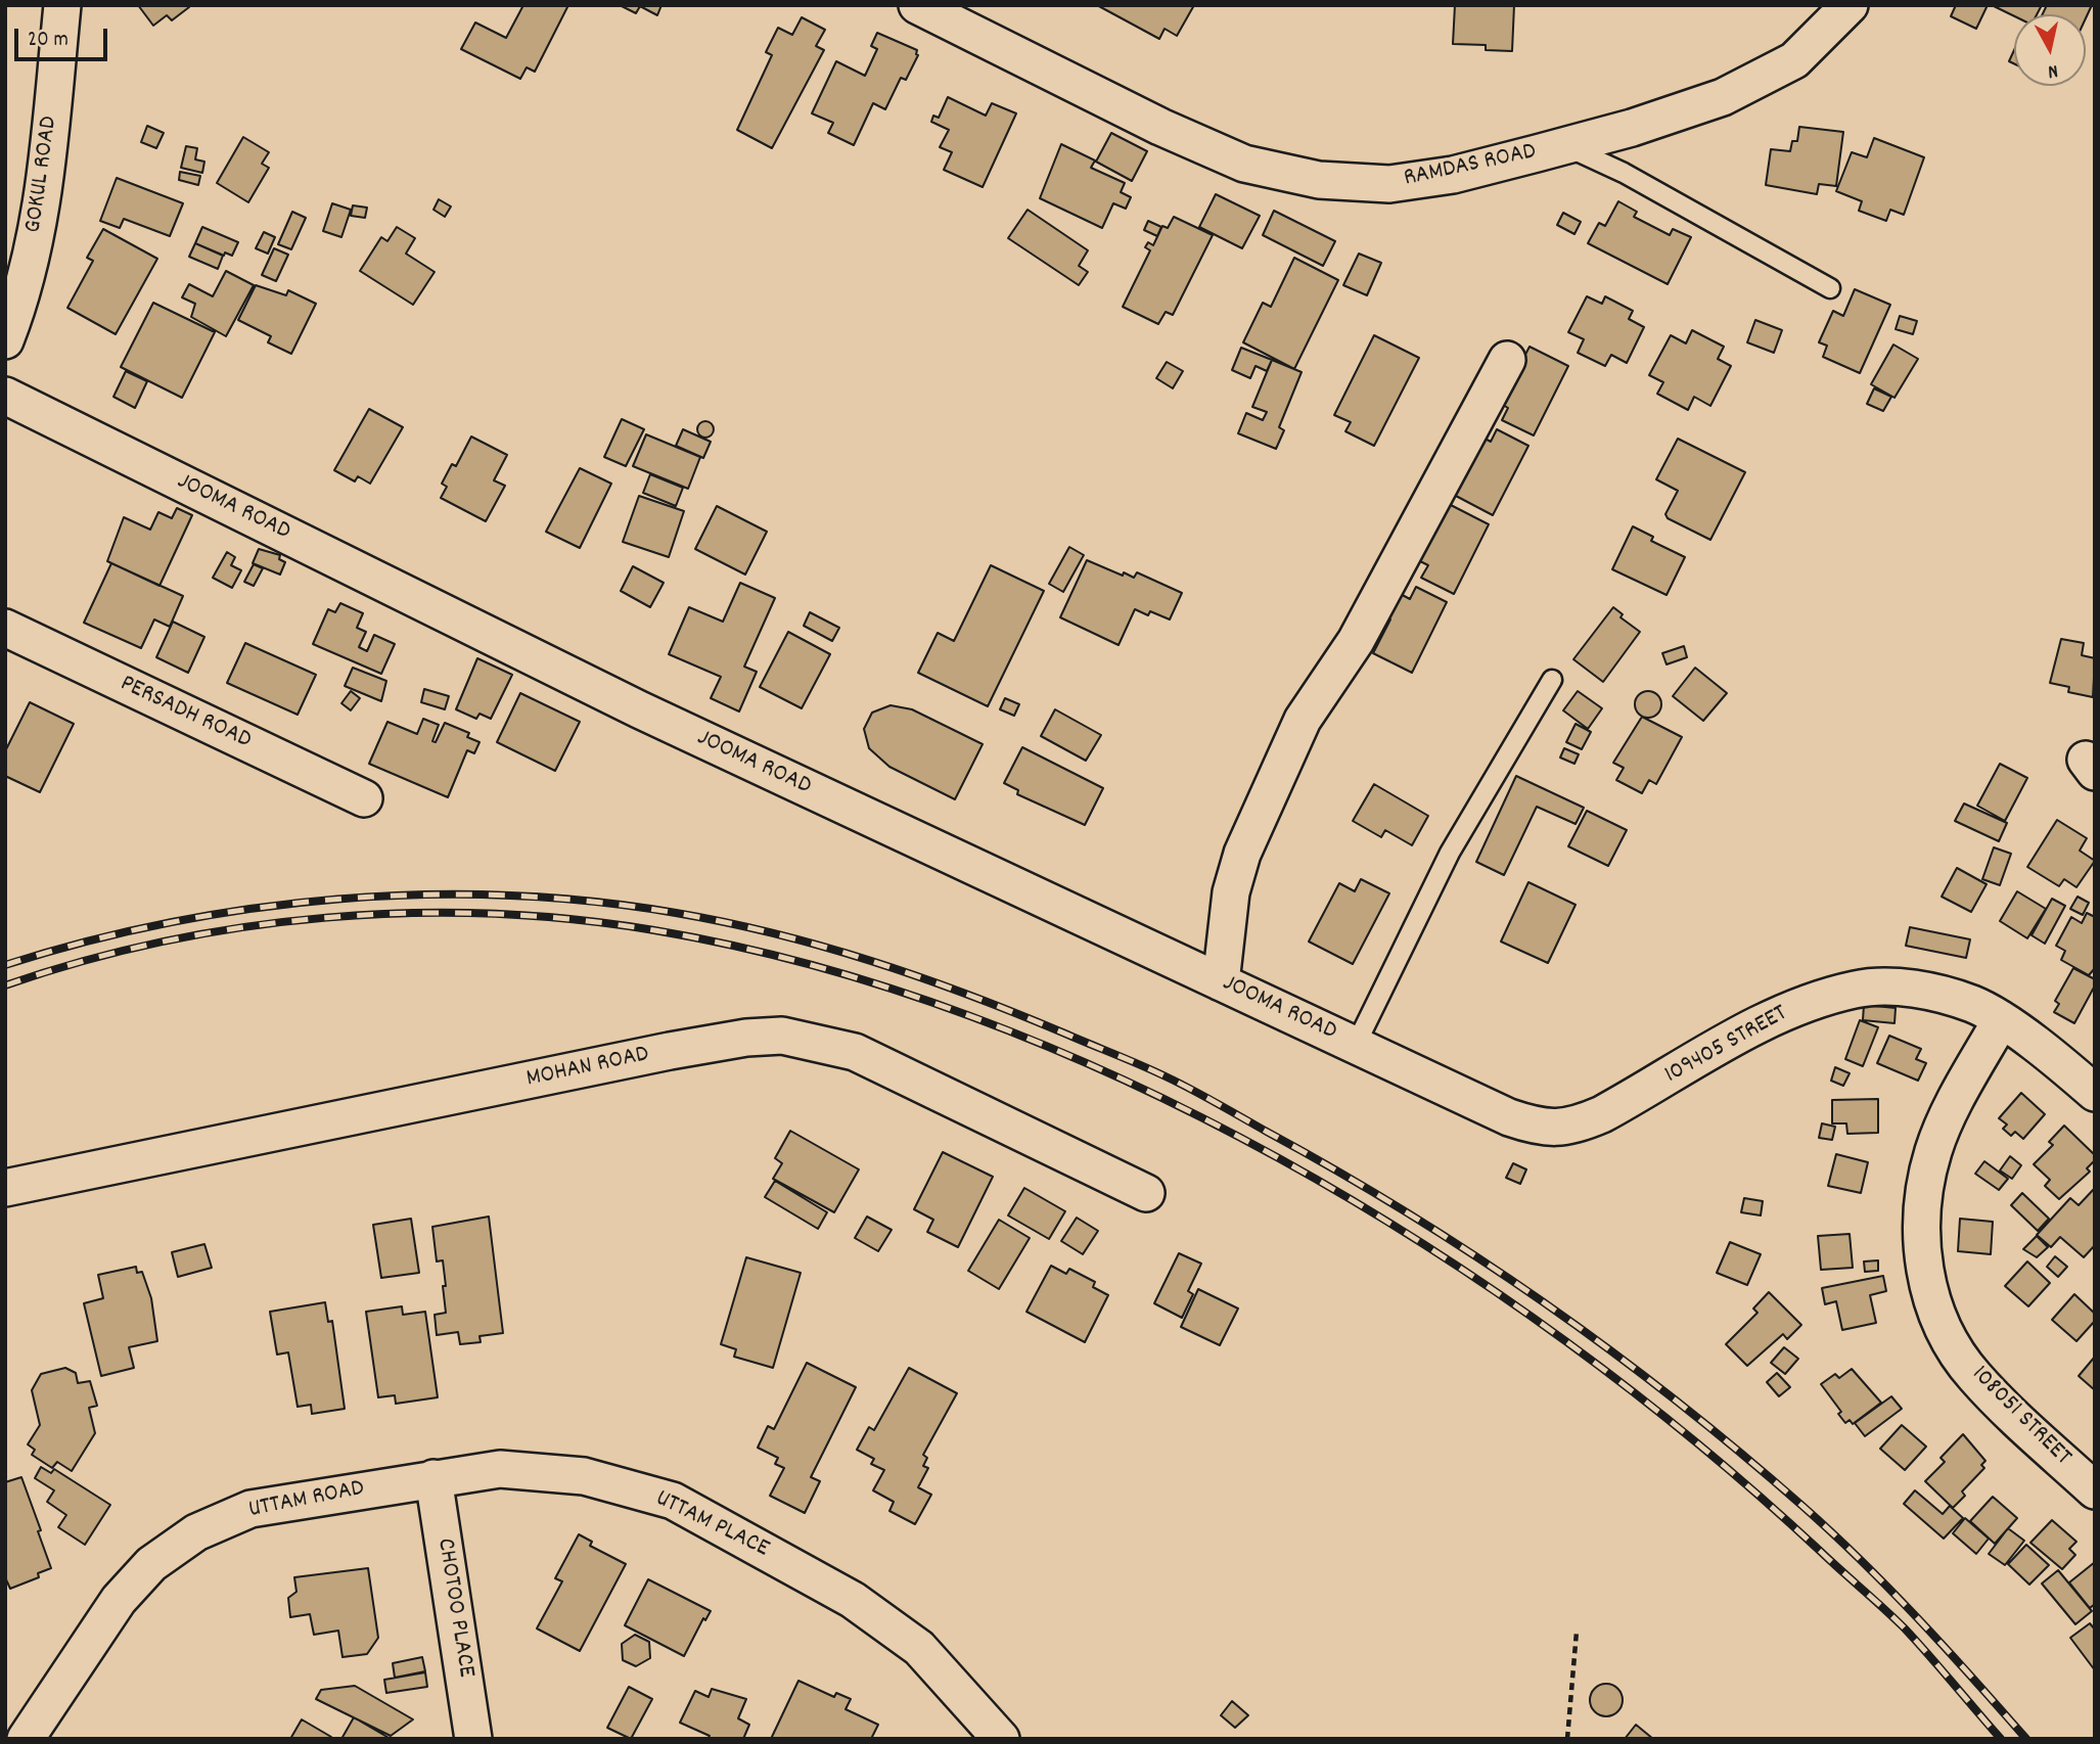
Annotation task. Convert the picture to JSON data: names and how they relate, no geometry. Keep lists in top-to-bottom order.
{
  "streets": {
    "street": [
      "RAMDAS ROAD",
      "GOKUL ROAD",
      "JOOMA ROAD",
      "PERSADH ROAD",
      "109405 STREET",
      "MOHAN ROAD",
      "108051 STREET",
      "UTTAM ROAD",
      "UTTAM PLACE",
      "CHOTOO PLACE"
    ]
  },
  "crossings": [
    ["JOOMA ROAD", "109405 STREET"],
    ["109405 STREET", "108051 STREET"],
    ["UTTAM ROAD", "UTTAM PLACE"],
    ["UTTAM ROAD", "CHOTOO PLACE"],
    ["UTTAM PLACE", "CHOTOO PLACE"]
  ],
  "scale_bar": "20 m",
  "north": "bottom"
}
